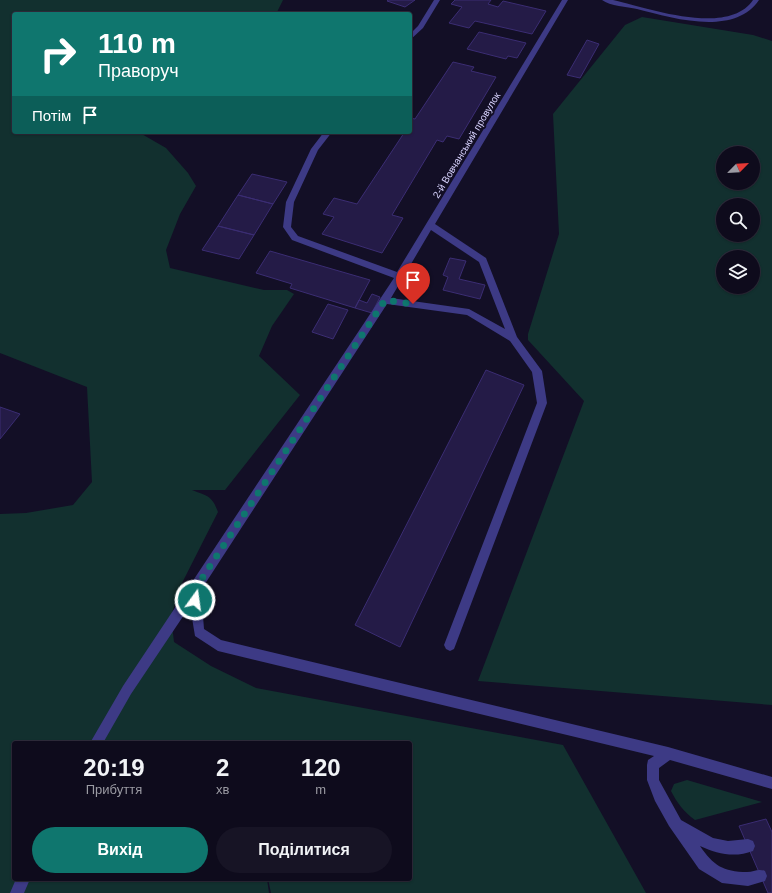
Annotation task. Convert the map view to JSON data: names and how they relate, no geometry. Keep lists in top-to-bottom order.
{
  "streets": {
    "lane": ["2-й Вовчанський провулок"]
  },
  "north": "top right",
  "page": {
    "turn": ["110 m", "Праворуч"],
    "then": "Потім",
    "eta": [
      "20:19",
      "Прибуття",
      "2",
      "хв",
      "120",
      "m"
    ],
    "buttons": ["Вихід", "Поділитися"]
  }
}
